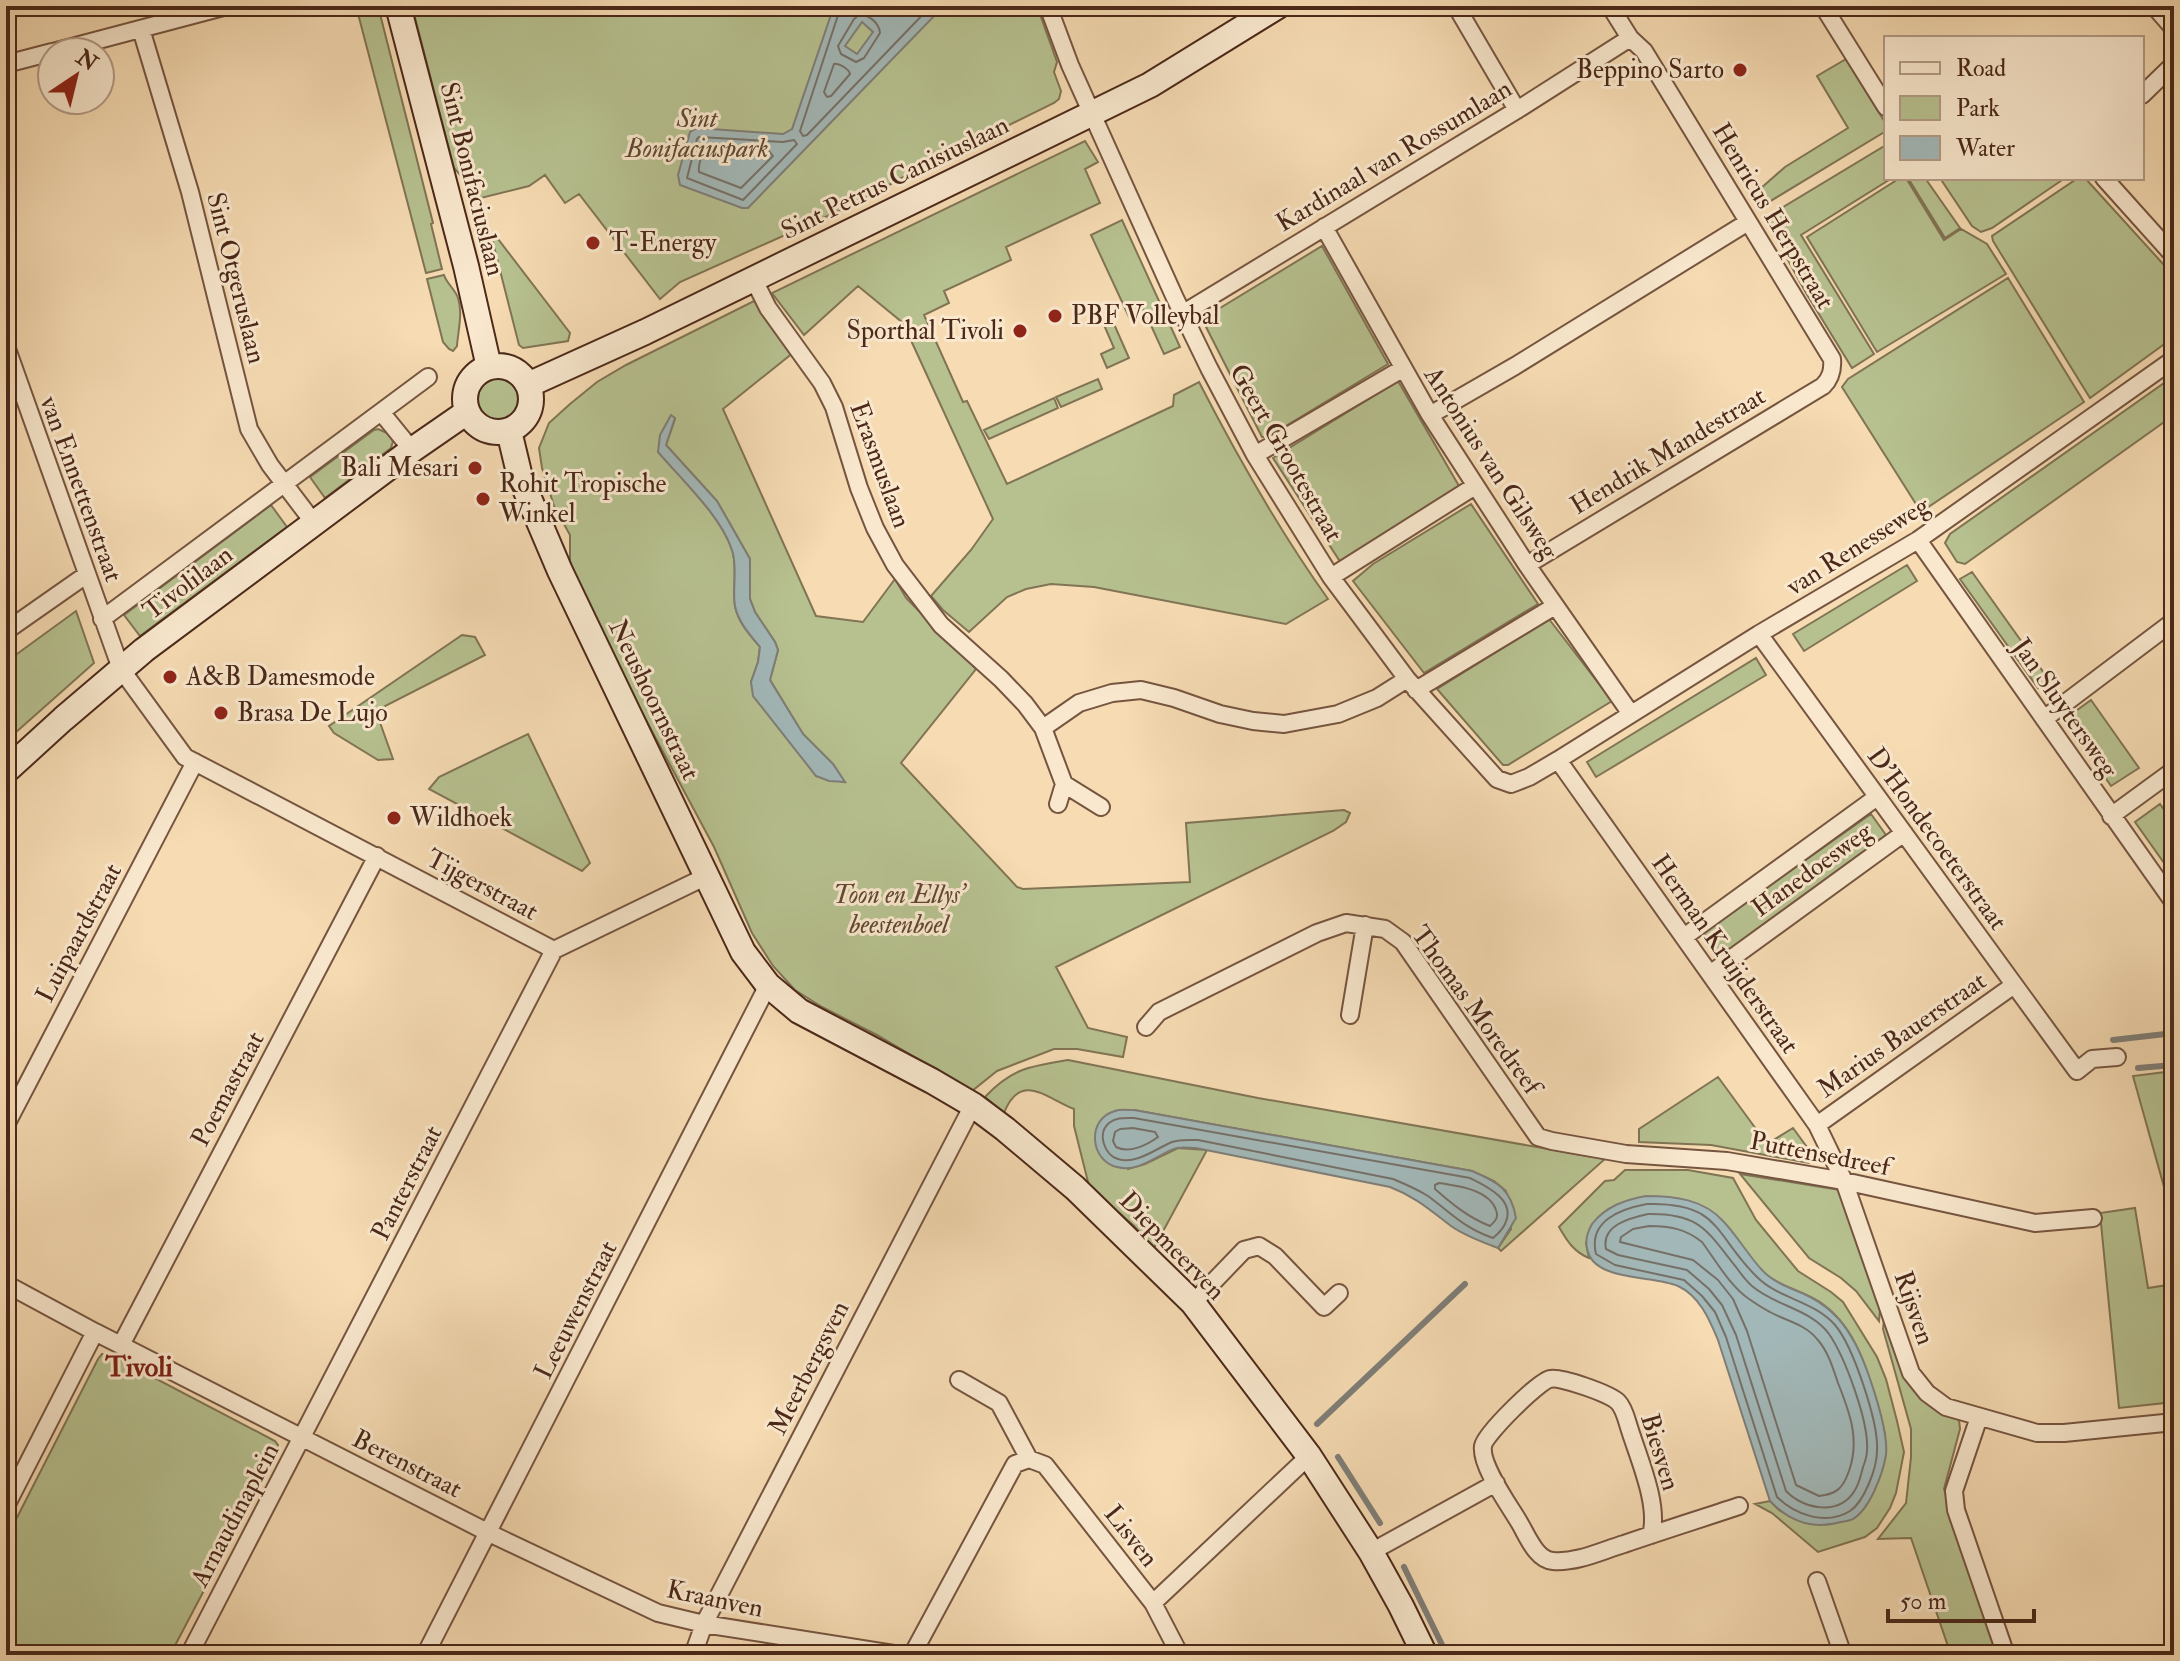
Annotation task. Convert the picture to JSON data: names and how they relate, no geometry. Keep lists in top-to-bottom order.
{
  "streets": {
    "street": [
      "Kardinaal van Rossumlaan",
      "Sint Petrus Canisiuslaan",
      "Sint Bonifaciuslaan",
      "Henricus Herpstraat",
      "Sint Otgeruslaan",
      "Hendrik Mandestraat",
      "Geert Grootestraat",
      "Antonius van Gilsweg",
      "Erasmuslaan",
      "van Ennettenstraat",
      "van Renesseweg",
      "Tivolilaan",
      "Neushoornstraat",
      "Jan Sluytersweg",
      "D'Hondecoeterstraat",
      "Hanedoesweg",
      "Tijgerstraat",
      "Luipaardstraat",
      "Herman Kruijderstraat",
      "Thomas Moredreef",
      "Marius Bauerstraat",
      "Poemastraat",
      "Puttensedreef",
      "Panterstraat",
      "Diepmeerven",
      "Rijsven",
      "Leeuwenstraat",
      "Meerbergsven",
      "Biesven",
      "Berenstraat",
      "Arnaudinaplein",
      "Lisven",
      "Kraanven"
    ]
  },
  "crossings": [
    ["Kardinaal van Rossumlaan", "Henricus Herpstraat"],
    ["Kardinaal van Rossumlaan", "Geert Grootestraat"],
    ["Kardinaal van Rossumlaan", "Antonius van Gilsweg"],
    ["Sint Petrus Canisiuslaan", "Sint Bonifaciuslaan"],
    ["Sint Petrus Canisiuslaan", "Geert Grootestraat"],
    ["Sint Petrus Canisiuslaan", "Erasmuslaan"],
    ["Sint Petrus Canisiuslaan", "Tivolilaan"],
    ["Sint Petrus Canisiuslaan", "Neushoornstraat"],
    ["Sint Bonifaciuslaan", "Tivolilaan"],
    ["Sint Bonifaciuslaan", "Neushoornstraat"],
    ["Henricus Herpstraat", "Hendrik Mandestraat"],
    ["Sint Otgeruslaan", "Tivolilaan"],
    ["Hendrik Mandestraat", "Antonius van Gilsweg"],
    ["Geert Grootestraat", "van Renesseweg"],
    ["Geert Grootestraat", "Herman Kruijderstraat"],
    ["Antonius van Gilsweg", "van Renesseweg"],
    ["van Ennettenstraat", "Tivolilaan"],
    ["van Ennettenstraat", "Tijgerstraat"],
    ["van Ennettenstraat", "Luipaardstraat"],
    ["van Renesseweg", "Jan Sluytersweg"],
    ["van Renesseweg", "D'Hondecoeterstraat"],
    ["van Renesseweg", "Herman Kruijderstraat"],
    ["Tivolilaan", "Neushoornstraat"],
    ["Neushoornstraat", "Tijgerstraat"],
    ["Neushoornstraat", "Diepmeerven"],
    ["Neushoornstraat", "Leeuwenstraat"],
    ["D'Hondecoeterstraat", "Hanedoesweg"],
    ["D'Hondecoeterstraat", "Marius Bauerstraat"],
    ["Hanedoesweg", "Herman Kruijderstraat"],
    ["Tijgerstraat", "Luipaardstraat"],
    ["Tijgerstraat", "Poemastraat"],
    ["Tijgerstraat", "Panterstraat"],
    ["Herman Kruijderstraat", "Marius Bauerstraat"],
    ["Herman Kruijderstraat", "Puttensedreef"],
    ["Herman Kruijderstraat", "Rijsven"],
    ["Thomas Moredreef", "Puttensedreef"],
    ["Poemastraat", "Arnaudinaplein"],
    ["Puttensedreef", "Rijsven"],
    ["Panterstraat", "Berenstraat"],
    ["Panterstraat", "Arnaudinaplein"],
    ["Diepmeerven", "Leeuwenstraat"],
    ["Diepmeerven", "Meerbergsven"],
    ["Leeuwenstraat", "Berenstraat"],
    ["Leeuwenstraat", "Kraanven"],
    ["Meerbergsven", "Kraanven"],
    ["Berenstraat", "Arnaudinaplein"],
    ["Berenstraat", "Kraanven"]
  ],
  "districts": ["Tivoli"],
  "parks": ["Sint Bonifaciuspark", "Toon en Ellys' beestenboel"],
  "places": [
    "Beppino Sarto",
    "T-Energy",
    "PBF Volleybal",
    "Sporthal Tivoli",
    "Bali Mesari",
    "Rohit Tropische Winkel",
    "A&B Damesmode",
    "Brasa De Lujo",
    "Wildhoek"
  ],
  "legend": ["Road", "Park", "Water"],
  "scale_bar": "50 m",
  "north": "top right"
}
